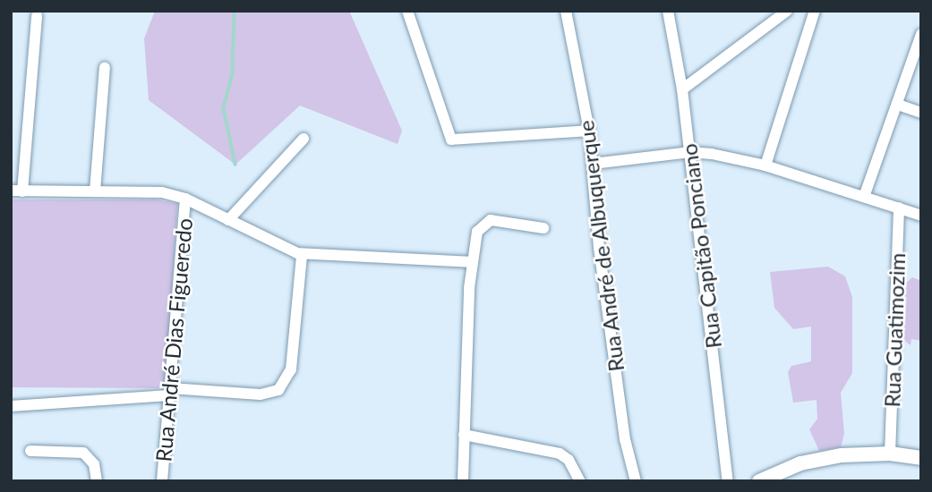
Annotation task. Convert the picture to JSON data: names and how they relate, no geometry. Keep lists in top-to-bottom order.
{
  "streets": {
    "street": [
      "Rua André de Albuquerque",
      "Rua Capitão Ponciano",
      "Rua Guatimozim",
      "Rua André Dias Figueredo"
    ]
  }
}
